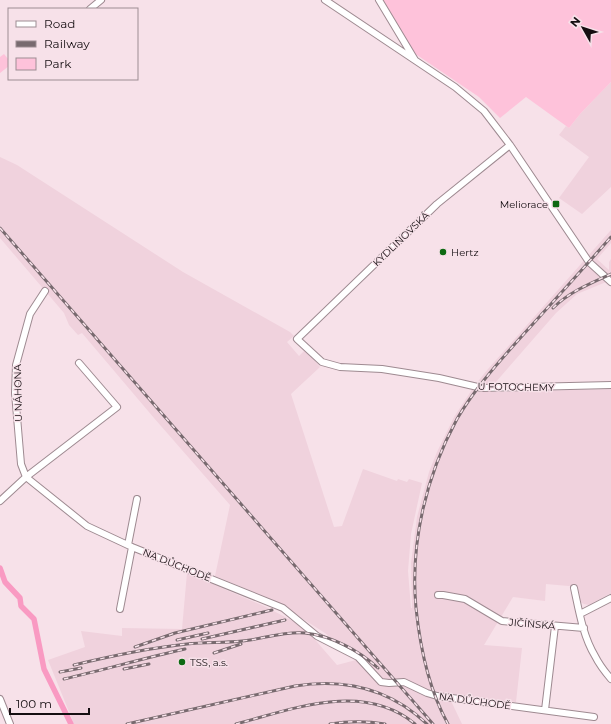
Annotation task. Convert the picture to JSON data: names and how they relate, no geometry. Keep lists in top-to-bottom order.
{
  "streets": {
    "street": [
      "KYDLINOVSKÁ",
      "U FOTOCHEMY",
      "U NÁHONA",
      "NA DŮCHODĚ",
      "JIČÍNSKÁ"
    ]
  },
  "crossings": [
    ["KYDLINOVSKÁ", "U FOTOCHEMY"],
    ["U NÁHONA", "NA DŮCHODĚ"]
  ],
  "places": {
    "transit": ["Meliorace"],
    "other": ["Hertz", "TSS, a.s."]
  },
  "legend": ["Road", "Railway", "Park"],
  "scale_bar": "100 m",
  "north": "top left"
}
